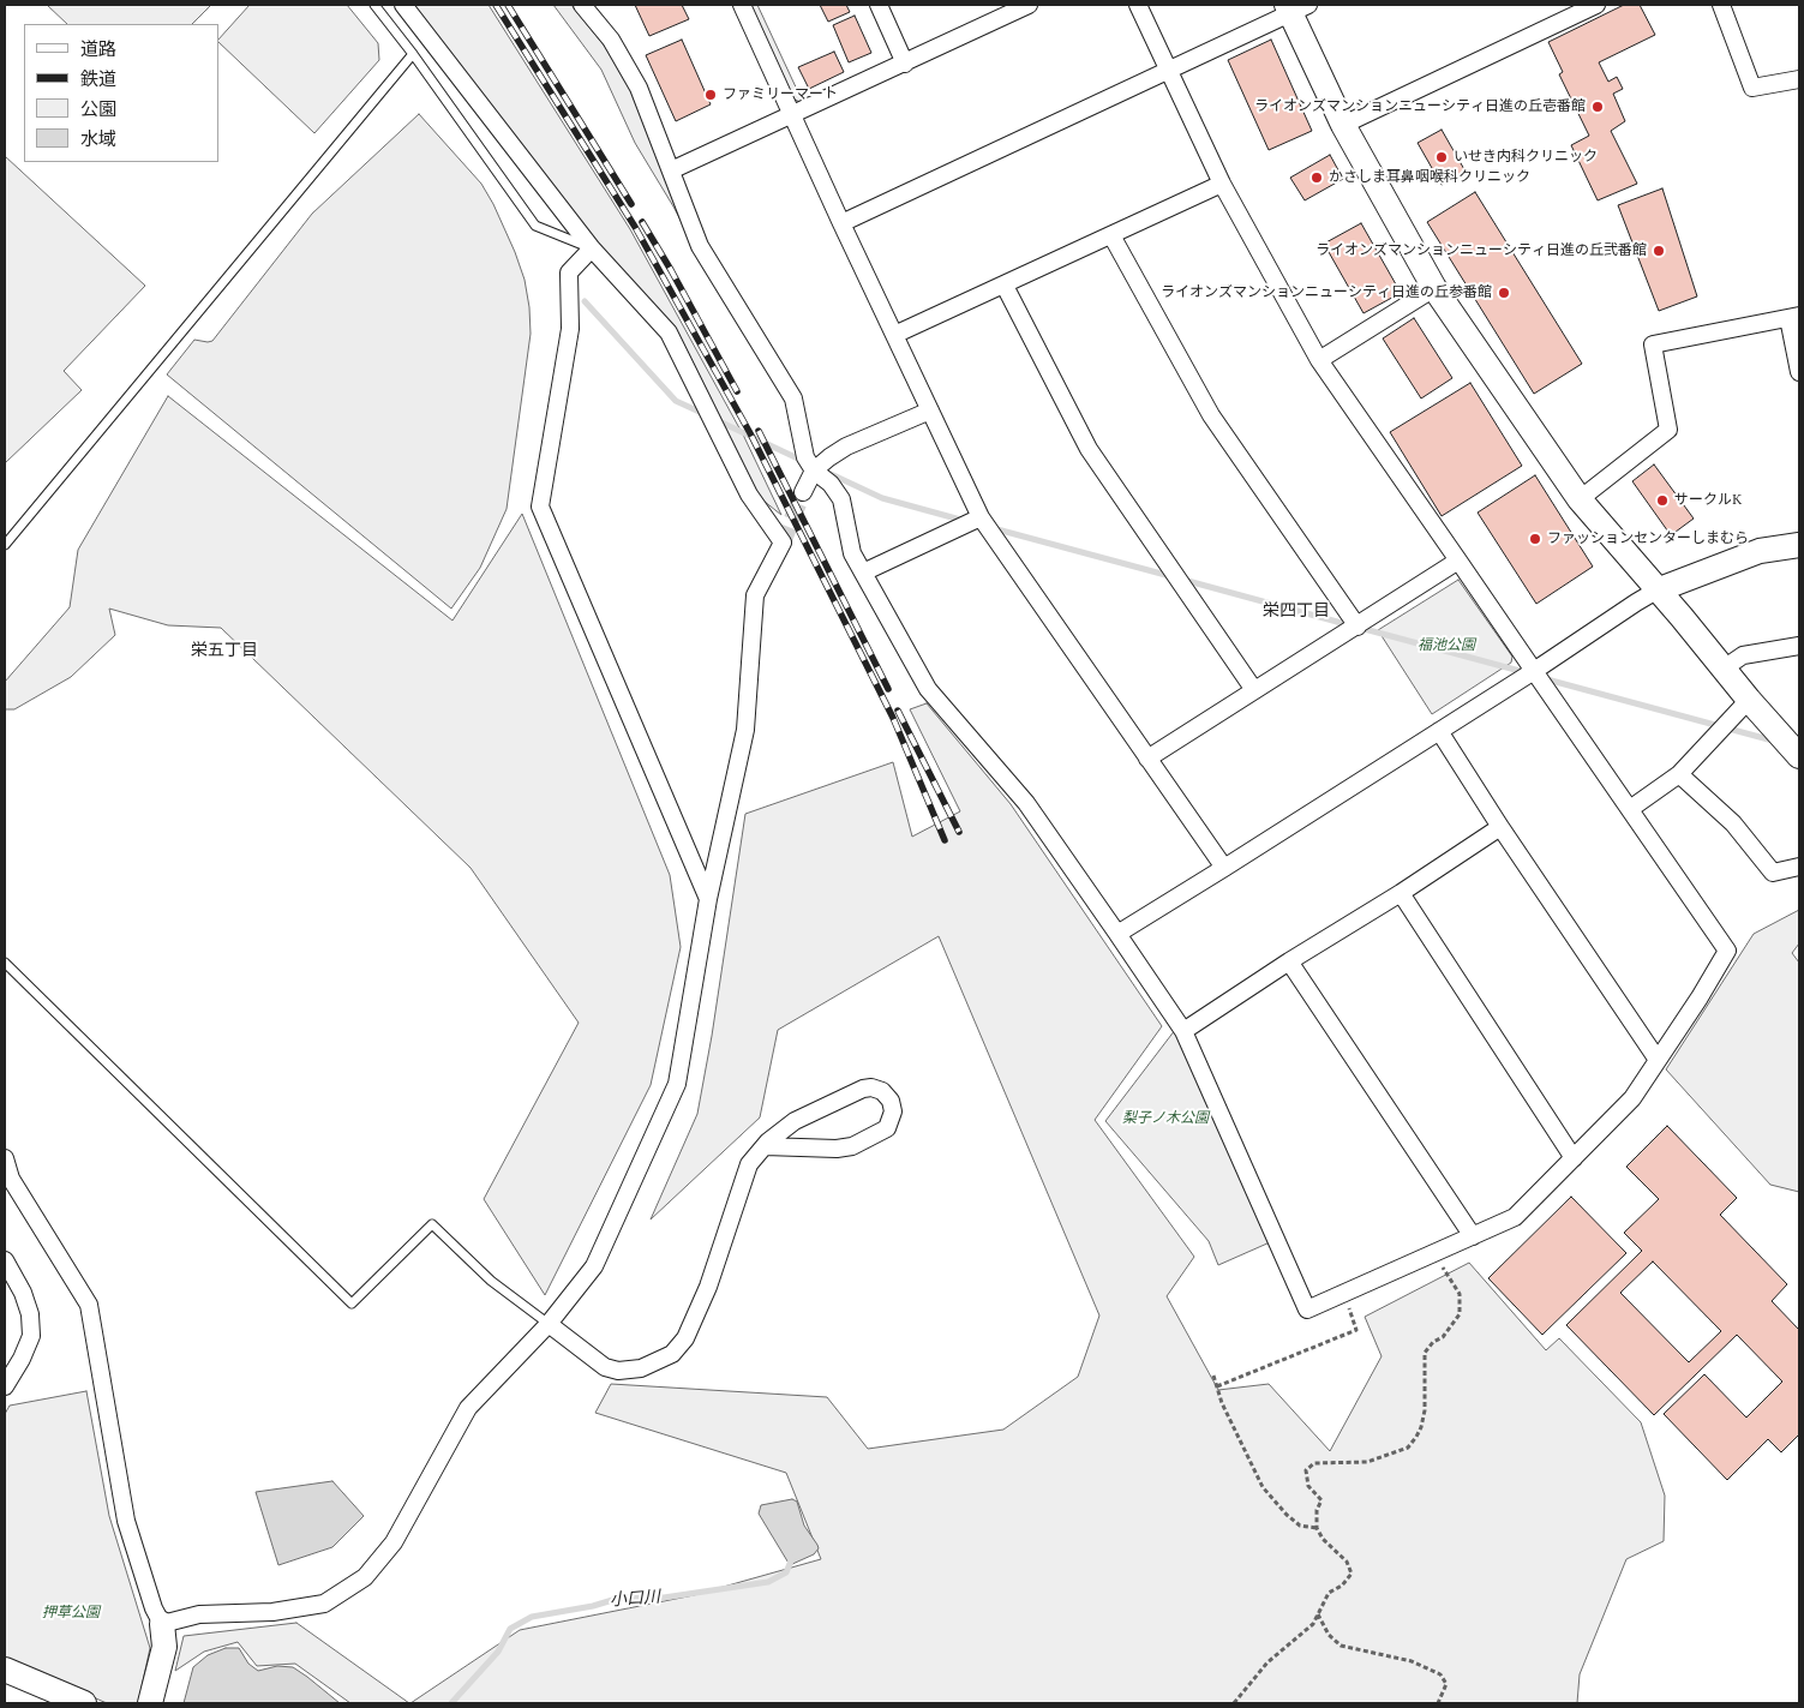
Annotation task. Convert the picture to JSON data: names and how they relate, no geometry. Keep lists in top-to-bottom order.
{
  "districts": ["栄四丁目", "栄五丁目"],
  "water": ["小口川"],
  "parks": ["福池公園", "梨子ノ木公園", "押草公園"],
  "places": [
    "ファミリーマート",
    "ライオンズマンションニューシティ日進の丘壱番館",
    "いせき内科クリニック",
    "かさしま耳鼻咽喉科クリニック",
    "ライオンズマンションニューシティ日進の丘弐番館",
    "ライオンズマンションニューシティ日進の丘参番館",
    "サークルK",
    "ファッションセンターしまむら"
  ],
  "legend": [
    "道路",
    "鉄道",
    "公園",
    "水域"
  ]
}
